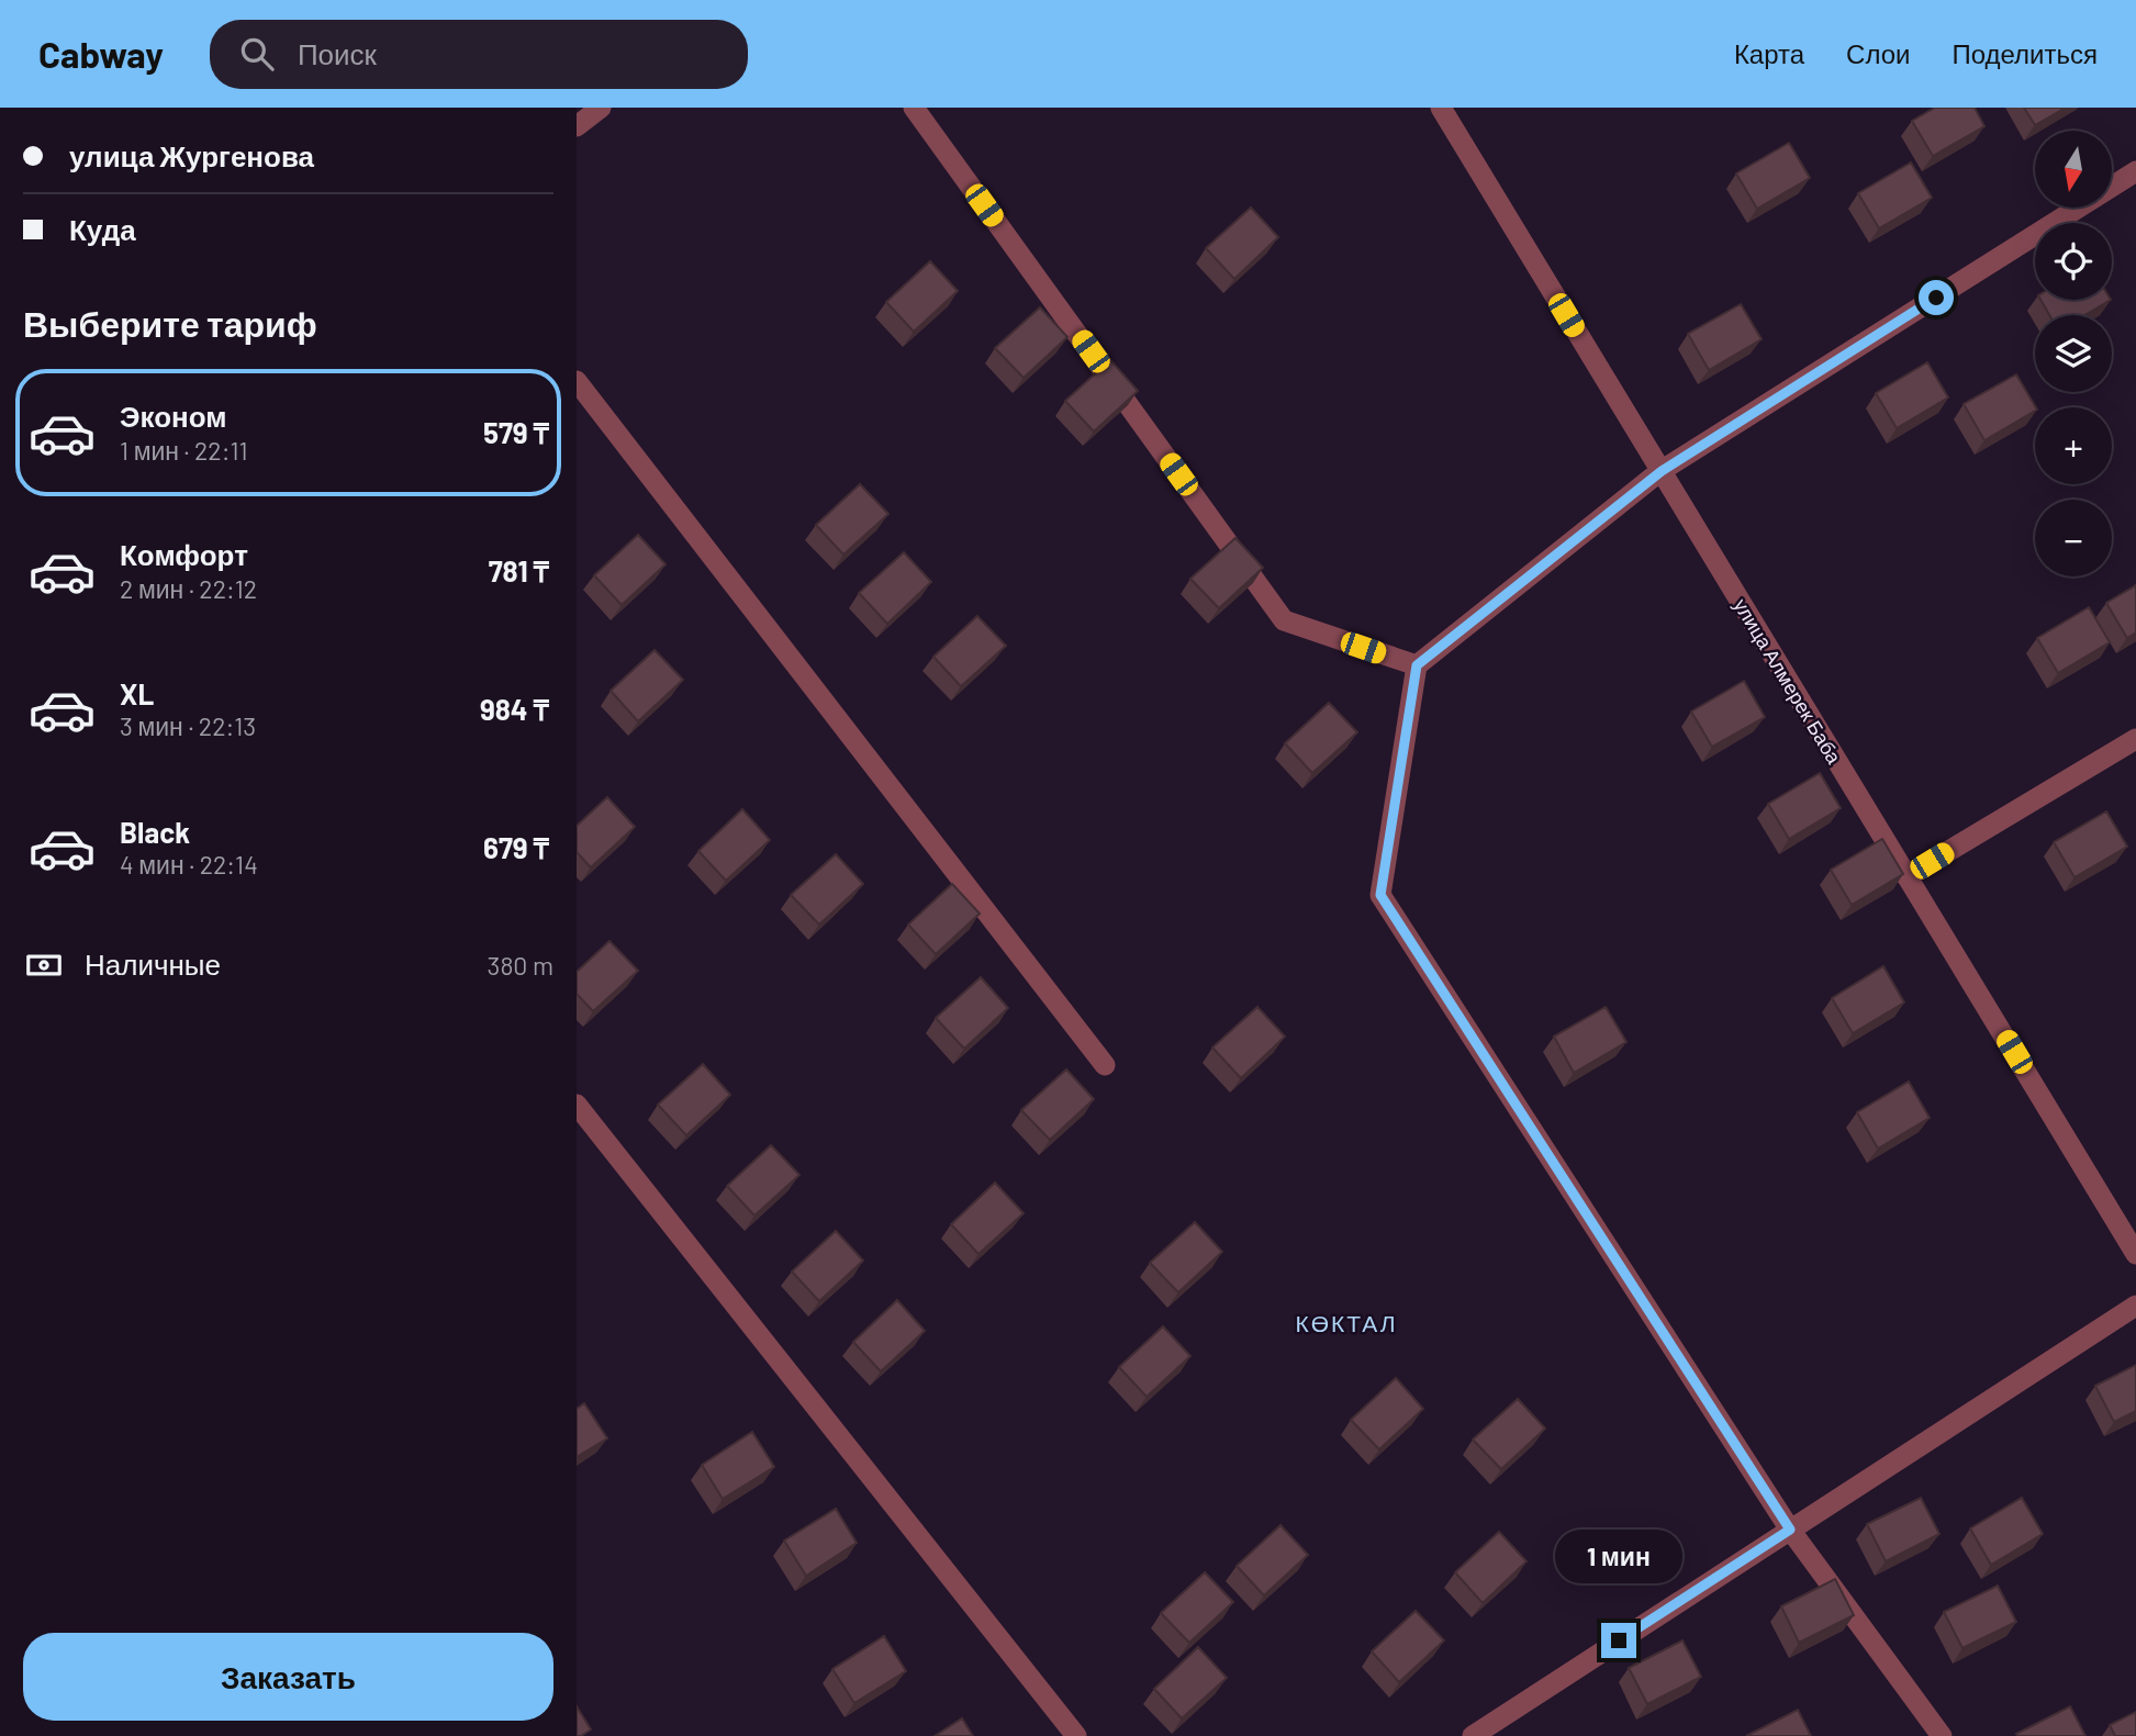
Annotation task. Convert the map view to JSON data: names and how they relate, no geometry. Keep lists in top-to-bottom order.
{
  "streets": {
    "street": ["улица Алмерек Баба"]
  },
  "districts": ["КӨКТАЛ"],
  "north": "bottom",
  "page": {
    "header": "Cabway",
    "search": "Поиск",
    "nav": ["Карта", "Слои", "Поделиться"],
    "banner": ["улица Жургенова", "Куда"],
    "map_buttons": ["+", "−"],
    "heading": "Выберите тариф",
    "list": [
      {
        "name": "Эконом",
        "note": "1 мин · 22:11",
        "value": "579 ₸"
      },
      {
        "name": "Комфорт",
        "note": "2 мин · 22:12",
        "value": "781 ₸"
      },
      {
        "name": "XL",
        "note": "3 мин · 22:13",
        "value": "984 ₸"
      },
      {
        "name": "Black",
        "note": "4 мин · 22:14",
        "value": "679 ₸"
      }
    ],
    "pay": ["Наличные", "380 m"],
    "bubble": "1 мин",
    "buttons": "Заказать"
  }
}
